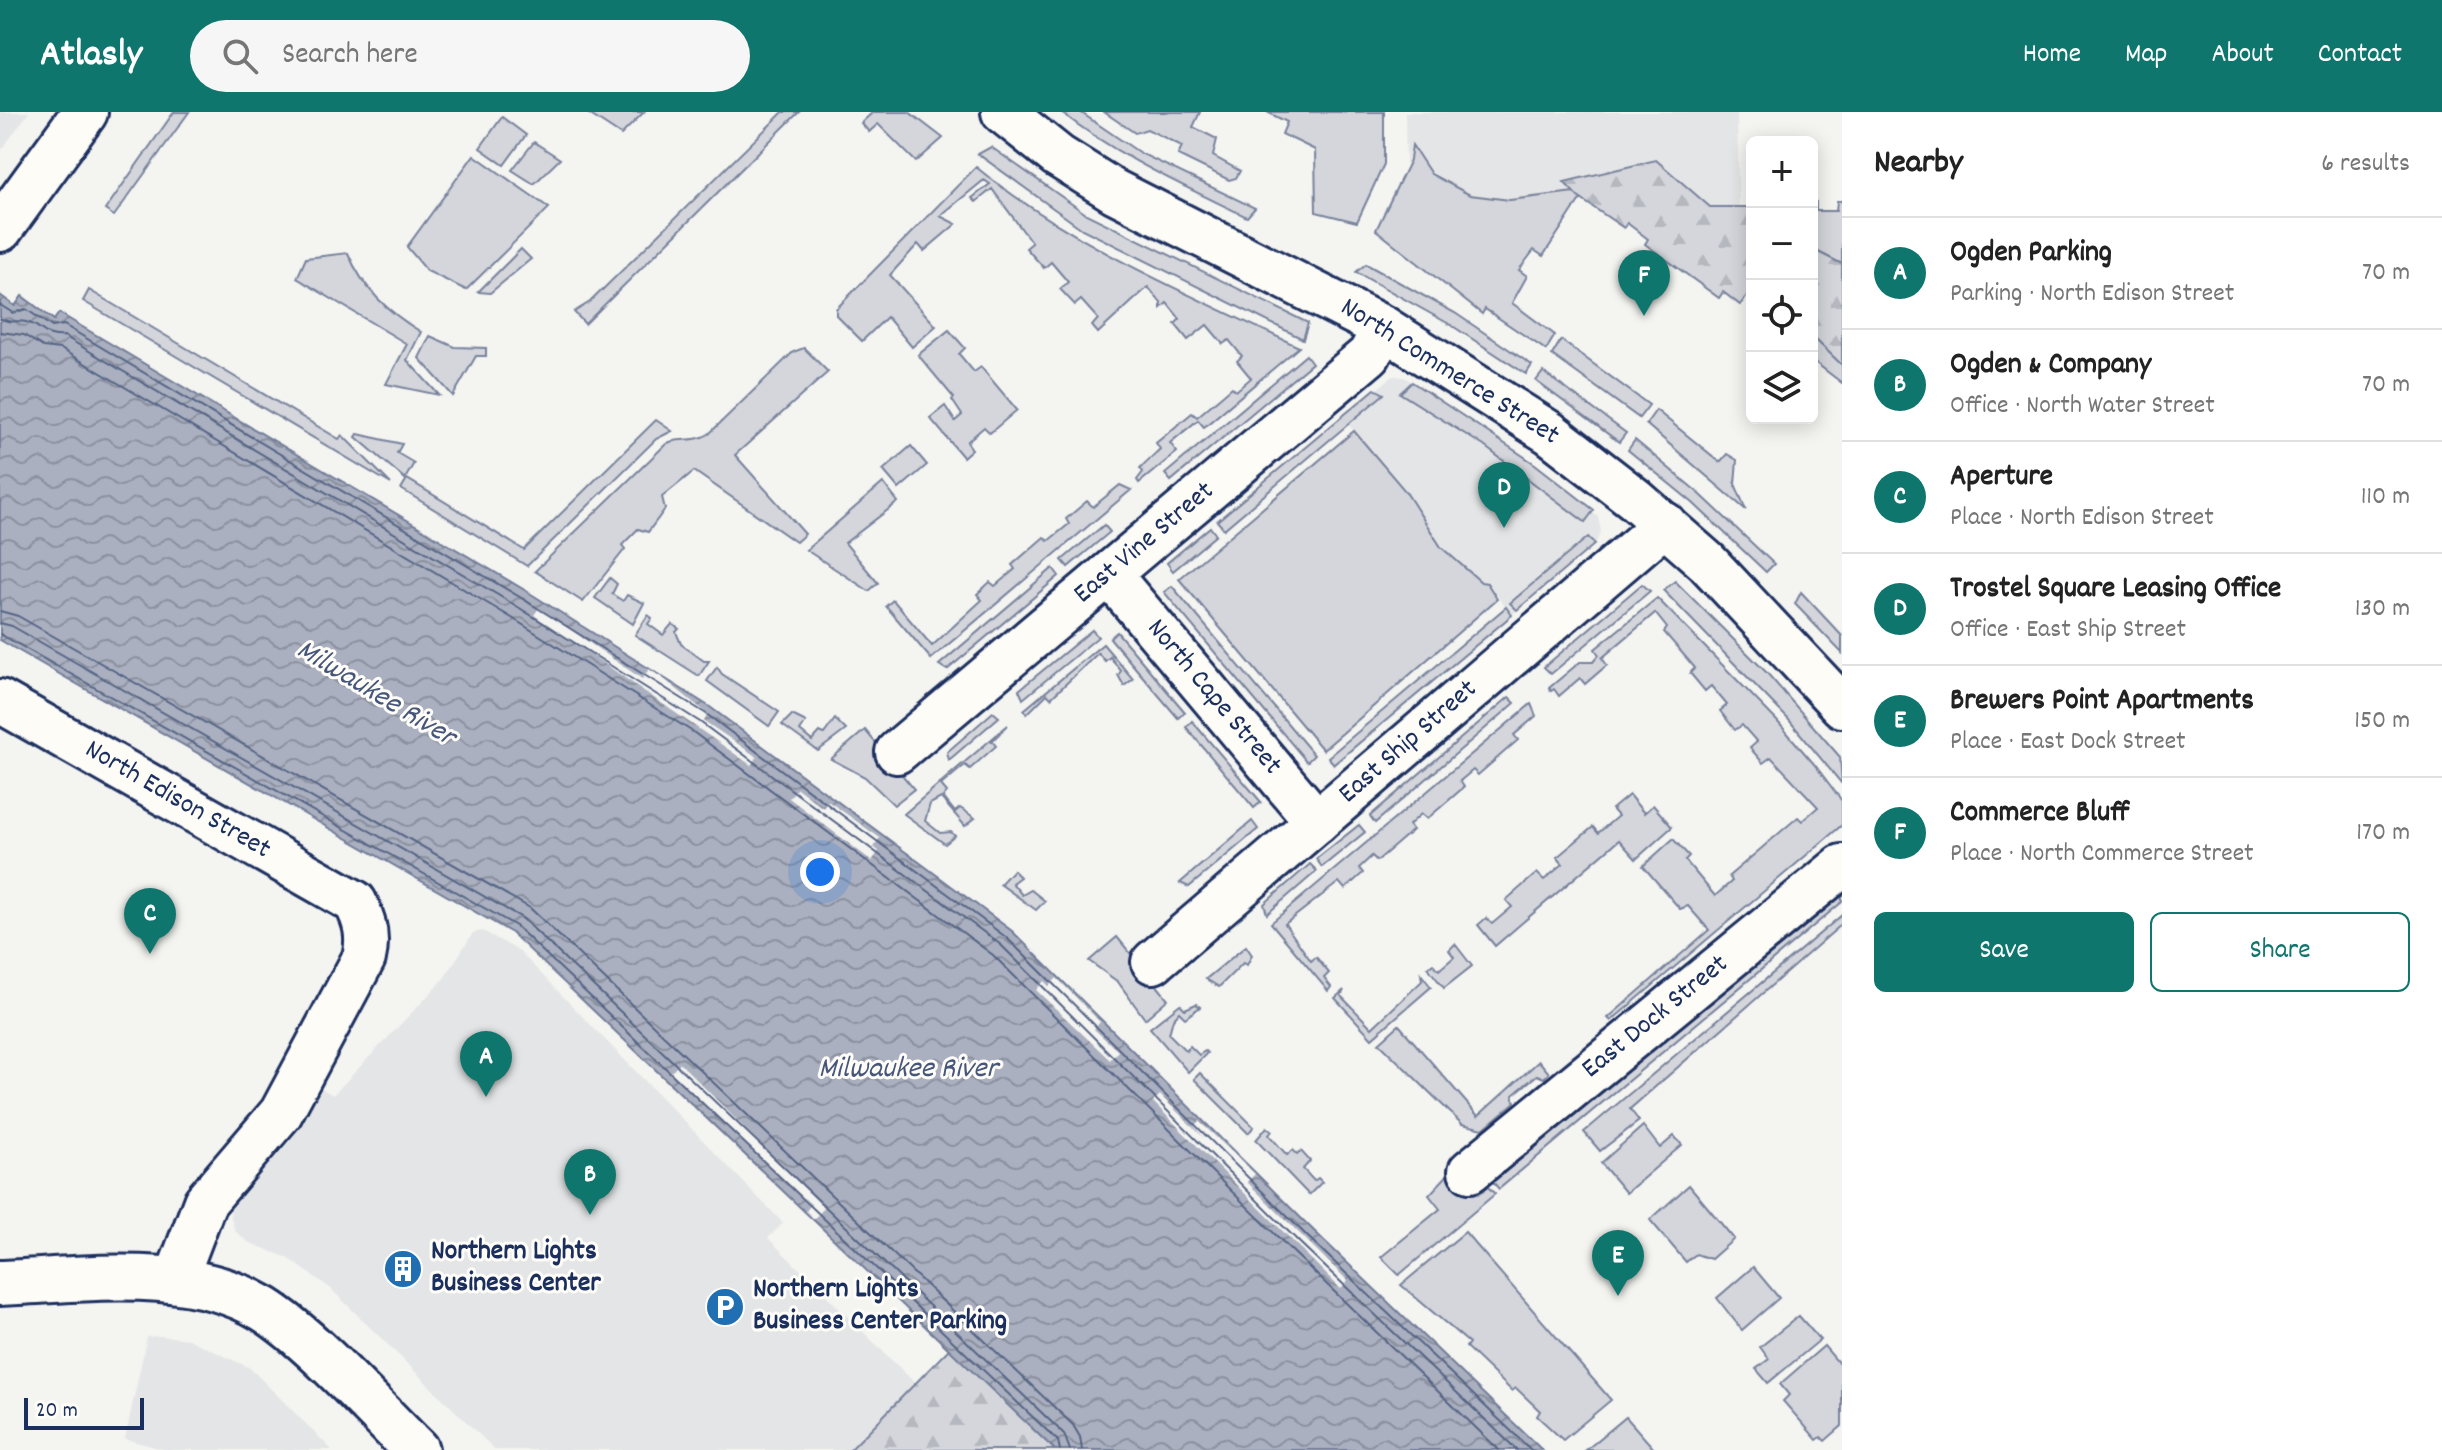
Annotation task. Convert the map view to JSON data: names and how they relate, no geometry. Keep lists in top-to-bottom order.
{
  "streets": {
    "street": [
      "North Commerce Street",
      "East Vine Street",
      "North Cape Street",
      "East Ship Street",
      "North Edison Street",
      "East Dock Street"
    ]
  },
  "crossings": [
    ["North Commerce Street", "East Vine Street"],
    ["North Commerce Street", "East Ship Street"],
    ["East Vine Street", "North Cape Street"],
    ["North Cape Street", "East Ship Street"]
  ],
  "water": ["Milwaukee River"],
  "places": {
    "building": ["Northern Lights Business Center"],
    "parking": ["Northern Lights Business Center Parking"]
  },
  "scale_bar": "20 m",
  "page": {
    "header": "Atlasly",
    "search": "Search here",
    "nav": [
      "Home",
      "Map",
      "About",
      "Contact"
    ],
    "heading": ["Nearby", "6 results"],
    "map_buttons": ["+", "−"],
    "list": [
      {
        "mark": "A",
        "name": "Ogden Parking",
        "note": "Parking · North Edison Street",
        "value": "70 m"
      },
      {
        "mark": "B",
        "name": "Ogden & Company",
        "note": "Office · North Water Street",
        "value": "70 m"
      },
      {
        "mark": "C",
        "name": "Aperture",
        "note": "Place · North Edison Street",
        "value": "110 m"
      },
      {
        "mark": "D",
        "name": "Trostel Square Leasing Office",
        "note": "Office · East Ship Street",
        "value": "130 m"
      },
      {
        "mark": "E",
        "name": "Brewers Point Apartments",
        "note": "Place · East Dock Street",
        "value": "150 m"
      },
      {
        "mark": "F",
        "name": "Commerce Bluff",
        "note": "Place · North Commerce Street",
        "value": "170 m"
      }
    ],
    "pins": [
      "F",
      "D",
      "C",
      "A",
      "B",
      "E"
    ],
    "buttons": ["Save", "Share"],
    "scale": "20 m"
  }
}
